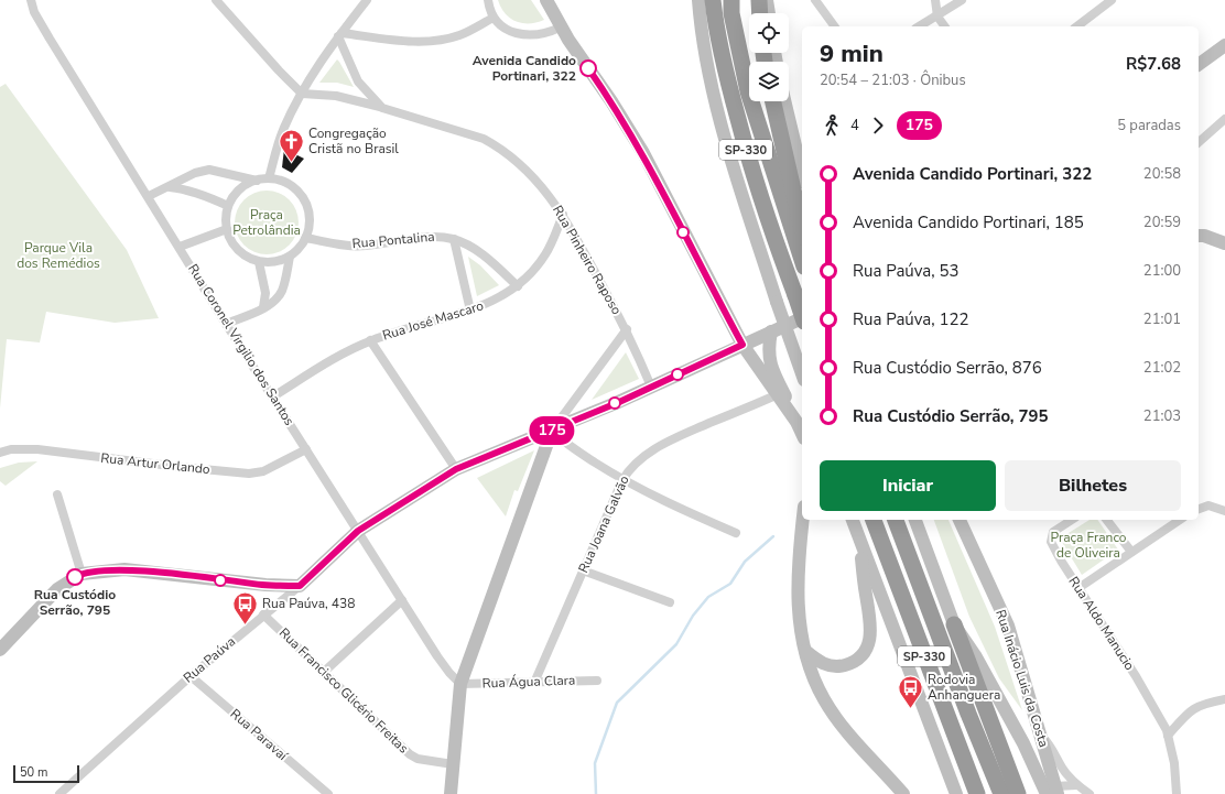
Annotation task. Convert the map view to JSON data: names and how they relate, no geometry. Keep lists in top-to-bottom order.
{
  "streets": {
    "highway": ["SP-330"],
    "main road": ["Rua Paúva", "Rua Inácio Luis da Costa"],
    "street": [
      "Rua Pontalina",
      "Rua Pinheiro Raposo",
      "Rua José Mascaro",
      "Rua Coronel Virgilio dos Santos",
      "Rua Artur Orlando",
      "Rua Joana Galvão",
      "Rua Aldo Manucio",
      "Rua Água Clara",
      "Rua Francisco Glicério Freitas",
      "Rua Paravaí"
    ]
  },
  "crossings": [
    ["Rua Pontalina", "Rua José Mascaro"],
    ["Rua Pinheiro Raposo", "Rua José Mascaro"],
    ["Rua Pinheiro Raposo", "Rua Paúva"],
    ["Rua José Mascaro", "Rua Coronel Virgilio dos Santos"],
    ["Rua Coronel Virgilio dos Santos", "Rua Artur Orlando"],
    ["Rua Coronel Virgilio dos Santos", "Rua Paúva"],
    ["Rua Coronel Virgilio dos Santos", "Rua Água Clara"],
    ["Rua Joana Galvão", "Rua Água Clara"],
    ["Rua Paúva", "Rua Francisco Glicério Freitas"],
    ["Rua Paúva", "Rua Paravaí"]
  ],
  "parks": ["Praça Petrolândia", "Parque Vila dos Remédios", "Praça Franco de Oliveira"],
  "places": {
    "other": ["Avenida Candido Portinari, 322", "Rua Custódio Serrão, 795"],
    "church": ["Congregação Cristã no Brasil"],
    "bus stop": ["Rua Paúva, 438", "Rodovia Anhanguera"]
  },
  "lines": ["bus line 175"],
  "scale_bar": "50 m",
  "page": {
    "on_map": "175",
    "heading": ["9 min", "20:54 – 21:03 · Ônibus", "R$7.68"],
    "legs": ["4", "175", "5 paradas"],
    "list": [
      {
        "name": "Avenida Candido Portinari, 322",
        "value": "20:58"
      },
      {
        "name": "Avenida Candido Portinari, 185",
        "value": "20:59"
      },
      {
        "name": "Rua Paúva, 53",
        "value": "21:00"
      },
      {
        "name": "Rua Paúva, 122",
        "value": "21:01"
      },
      {
        "name": "Rua Custódio Serrão, 876",
        "value": "21:02"
      },
      {
        "name": "Rua Custódio Serrão, 795",
        "value": "21:03"
      }
    ],
    "buttons": ["Iniciar", "Bilhetes"],
    "scale": "50 m"
  }
}
